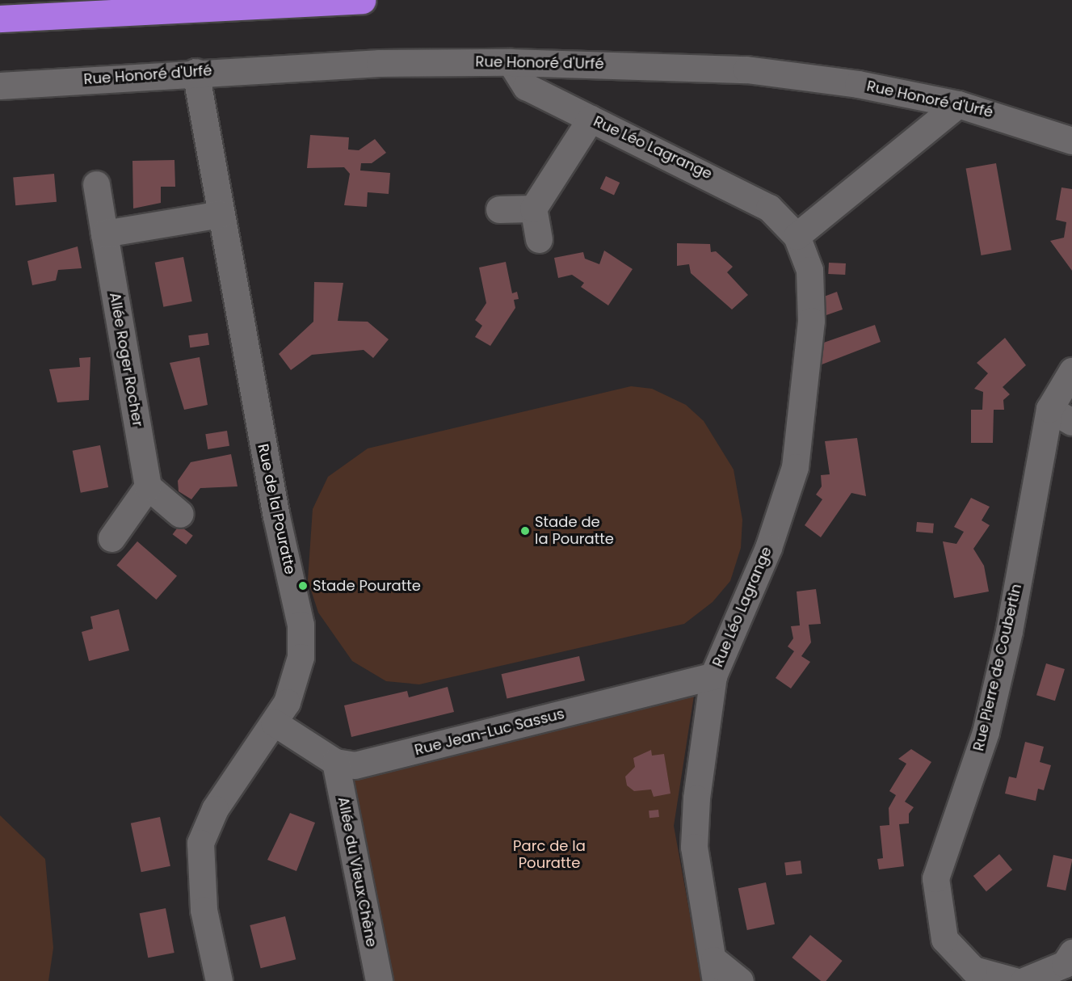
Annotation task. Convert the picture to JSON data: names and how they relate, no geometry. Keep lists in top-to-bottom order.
{
  "streets": {
    "street": [
      "Rue Honoré d'Urfé",
      "Rue Léo Lagrange",
      "Allée Roger Rocher",
      "Rue de la Pouratte",
      "Rue Pierre de Coubertin",
      "Rue Jean-Luc Sassus",
      "Allée du Vieux Chêne"
    ]
  },
  "crossings": [
    ["Rue Honoré d'Urfé", "Rue Léo Lagrange"],
    ["Rue Honoré d'Urfé", "Rue de la Pouratte"],
    ["Rue Léo Lagrange", "Rue Jean-Luc Sassus"],
    ["Rue de la Pouratte", "Rue Jean-Luc Sassus"],
    ["Rue Jean-Luc Sassus", "Allée du Vieux Chêne"]
  ],
  "parks": ["Parc de la Pouratte"],
  "places": ["Stade de la Pouratte", "Stade Pouratte"]
}
